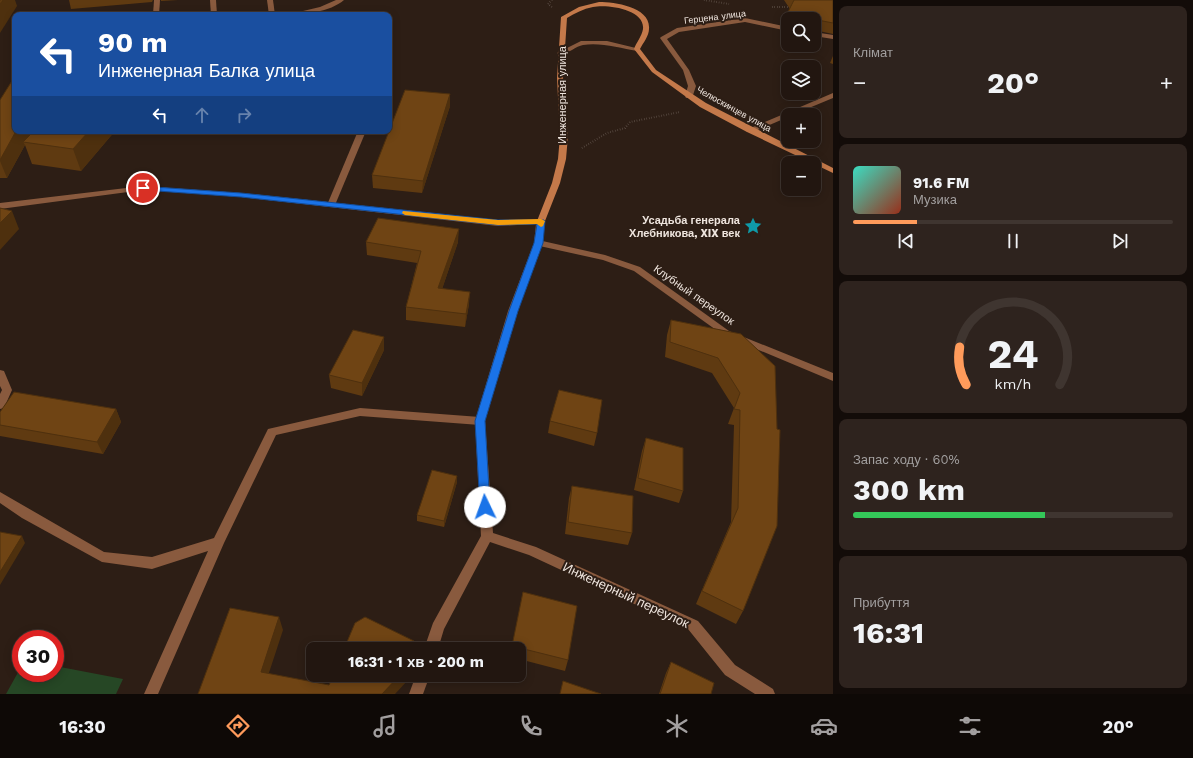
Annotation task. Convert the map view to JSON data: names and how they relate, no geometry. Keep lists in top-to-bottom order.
{
  "streets": {
    "street": [
      "Герцена улица",
      "Инженерная улица",
      "Челюскинцев улица",
      "Клубный переулок",
      "Инженерный переулок"
    ]
  },
  "crossings": [
    ["Герцена улица", "Челюскинцев улица"],
    ["Инженерная улица", "Челюскинцев улица"],
    ["Инженерная улица", "Клубный переулок"],
    ["Инженерная улица", "Инженерный переулок"]
  ],
  "places": {
    "place": ["Усадьба генерала Хлебникова, XIX век"]
  },
  "page": {
    "tile": [
      "Клімат",
      ["Запас ходу · 60%", "300 km"],
      ["Прибуття", "16:31"]
    ],
    "map_buttons": ["+", "−"],
    "turn": ["90 m", "Инженерная Балка улица"],
    "heat": ["−", "20°", "+"],
    "song": ["91.6 FM", "Музика"],
    "limit": "30",
    "trip": "16:31 · 1 хв · 200 m",
    "tabs": ["16:30", "20°"],
    "gauge": ["24", "km/h"]
  }
}
